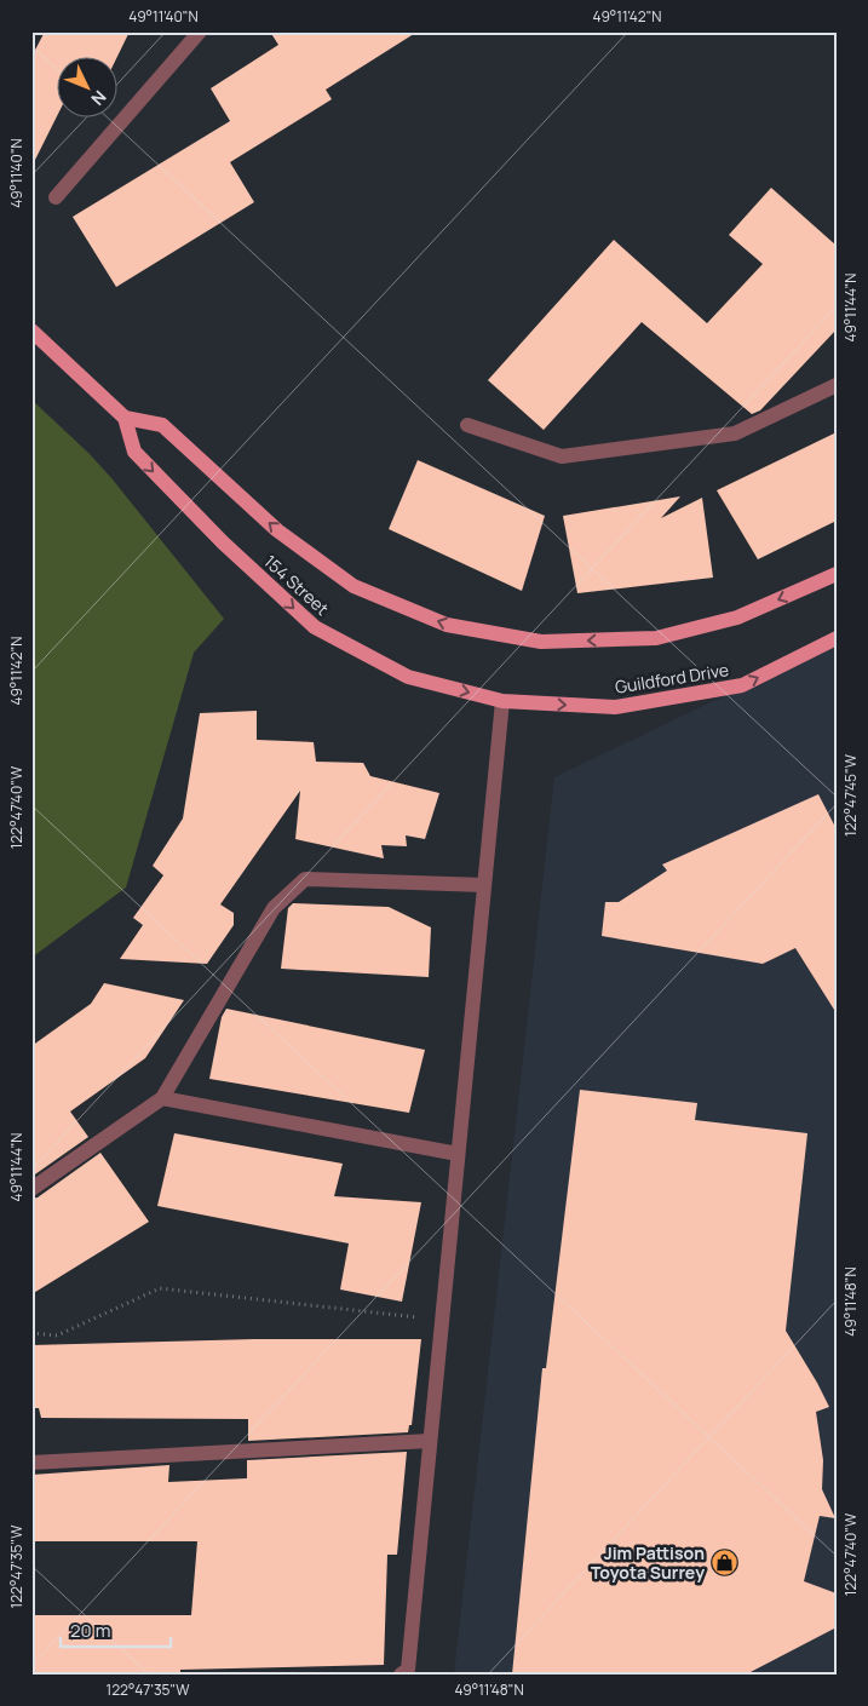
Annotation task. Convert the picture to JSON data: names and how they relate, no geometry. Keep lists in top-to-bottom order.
{
  "streets": {
    "main road": ["154 Street", "Guildford Drive"]
  },
  "crossings": [
    ["154 Street", "Guildford Drive"]
  ],
  "one_way": ["Guildford Drive"],
  "places": {
    "shop": ["Jim Pattison Toyota Surrey"]
  },
  "scale_bar": "20 m",
  "north": "bottom right",
  "coordinates": [
    "49°11'40\"N",
    "49°11'42\"N",
    "49°11'44\"N",
    "122°47'45\"W",
    "122°47'40\"W",
    "49°11'48\"N",
    "122°47'35\"W"
  ]
}
